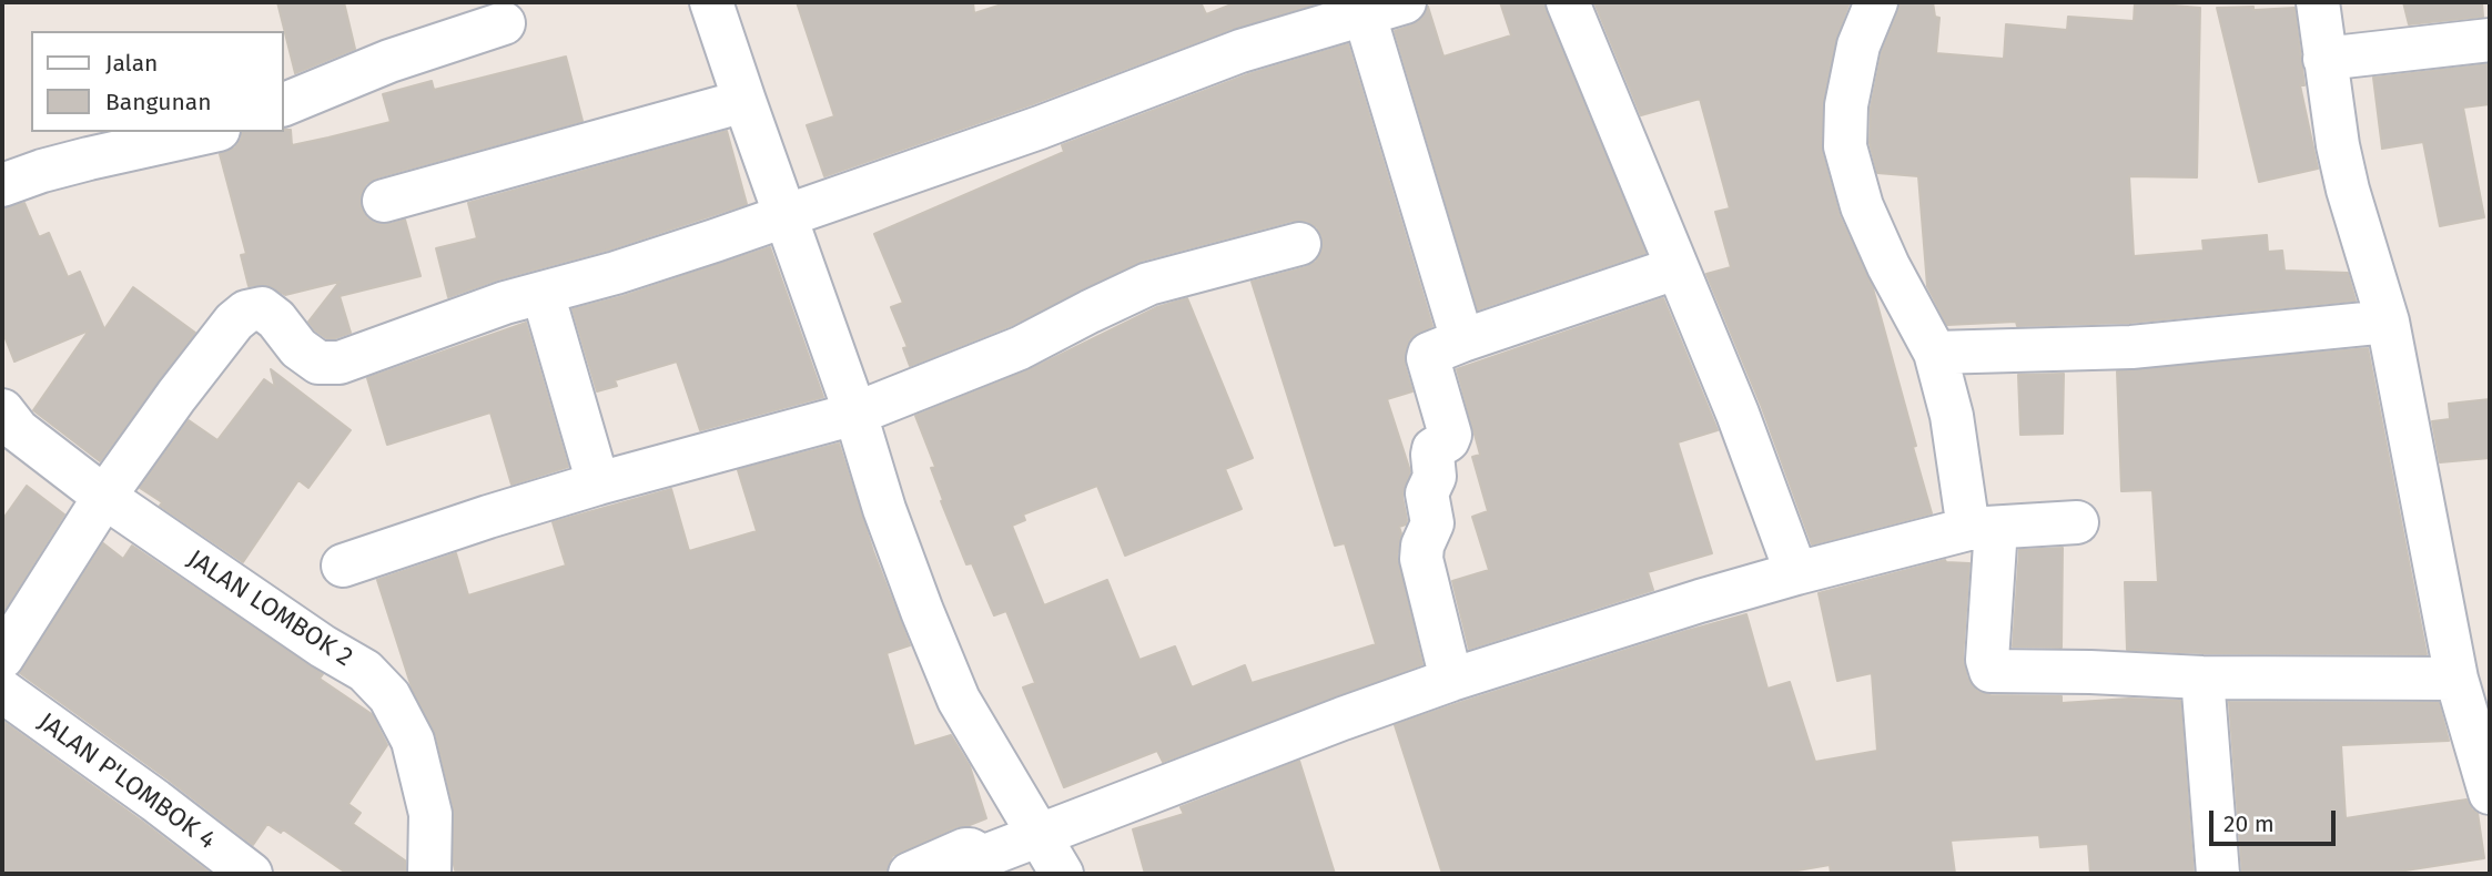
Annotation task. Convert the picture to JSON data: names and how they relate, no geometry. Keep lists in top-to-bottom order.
{
  "streets": {
    "street": ["JALAN LOMBOK 2", "JALAN P'LOMBOK 4"]
  },
  "legend": ["Jalan", "Bangunan"],
  "scale_bar": "20 m"
}
